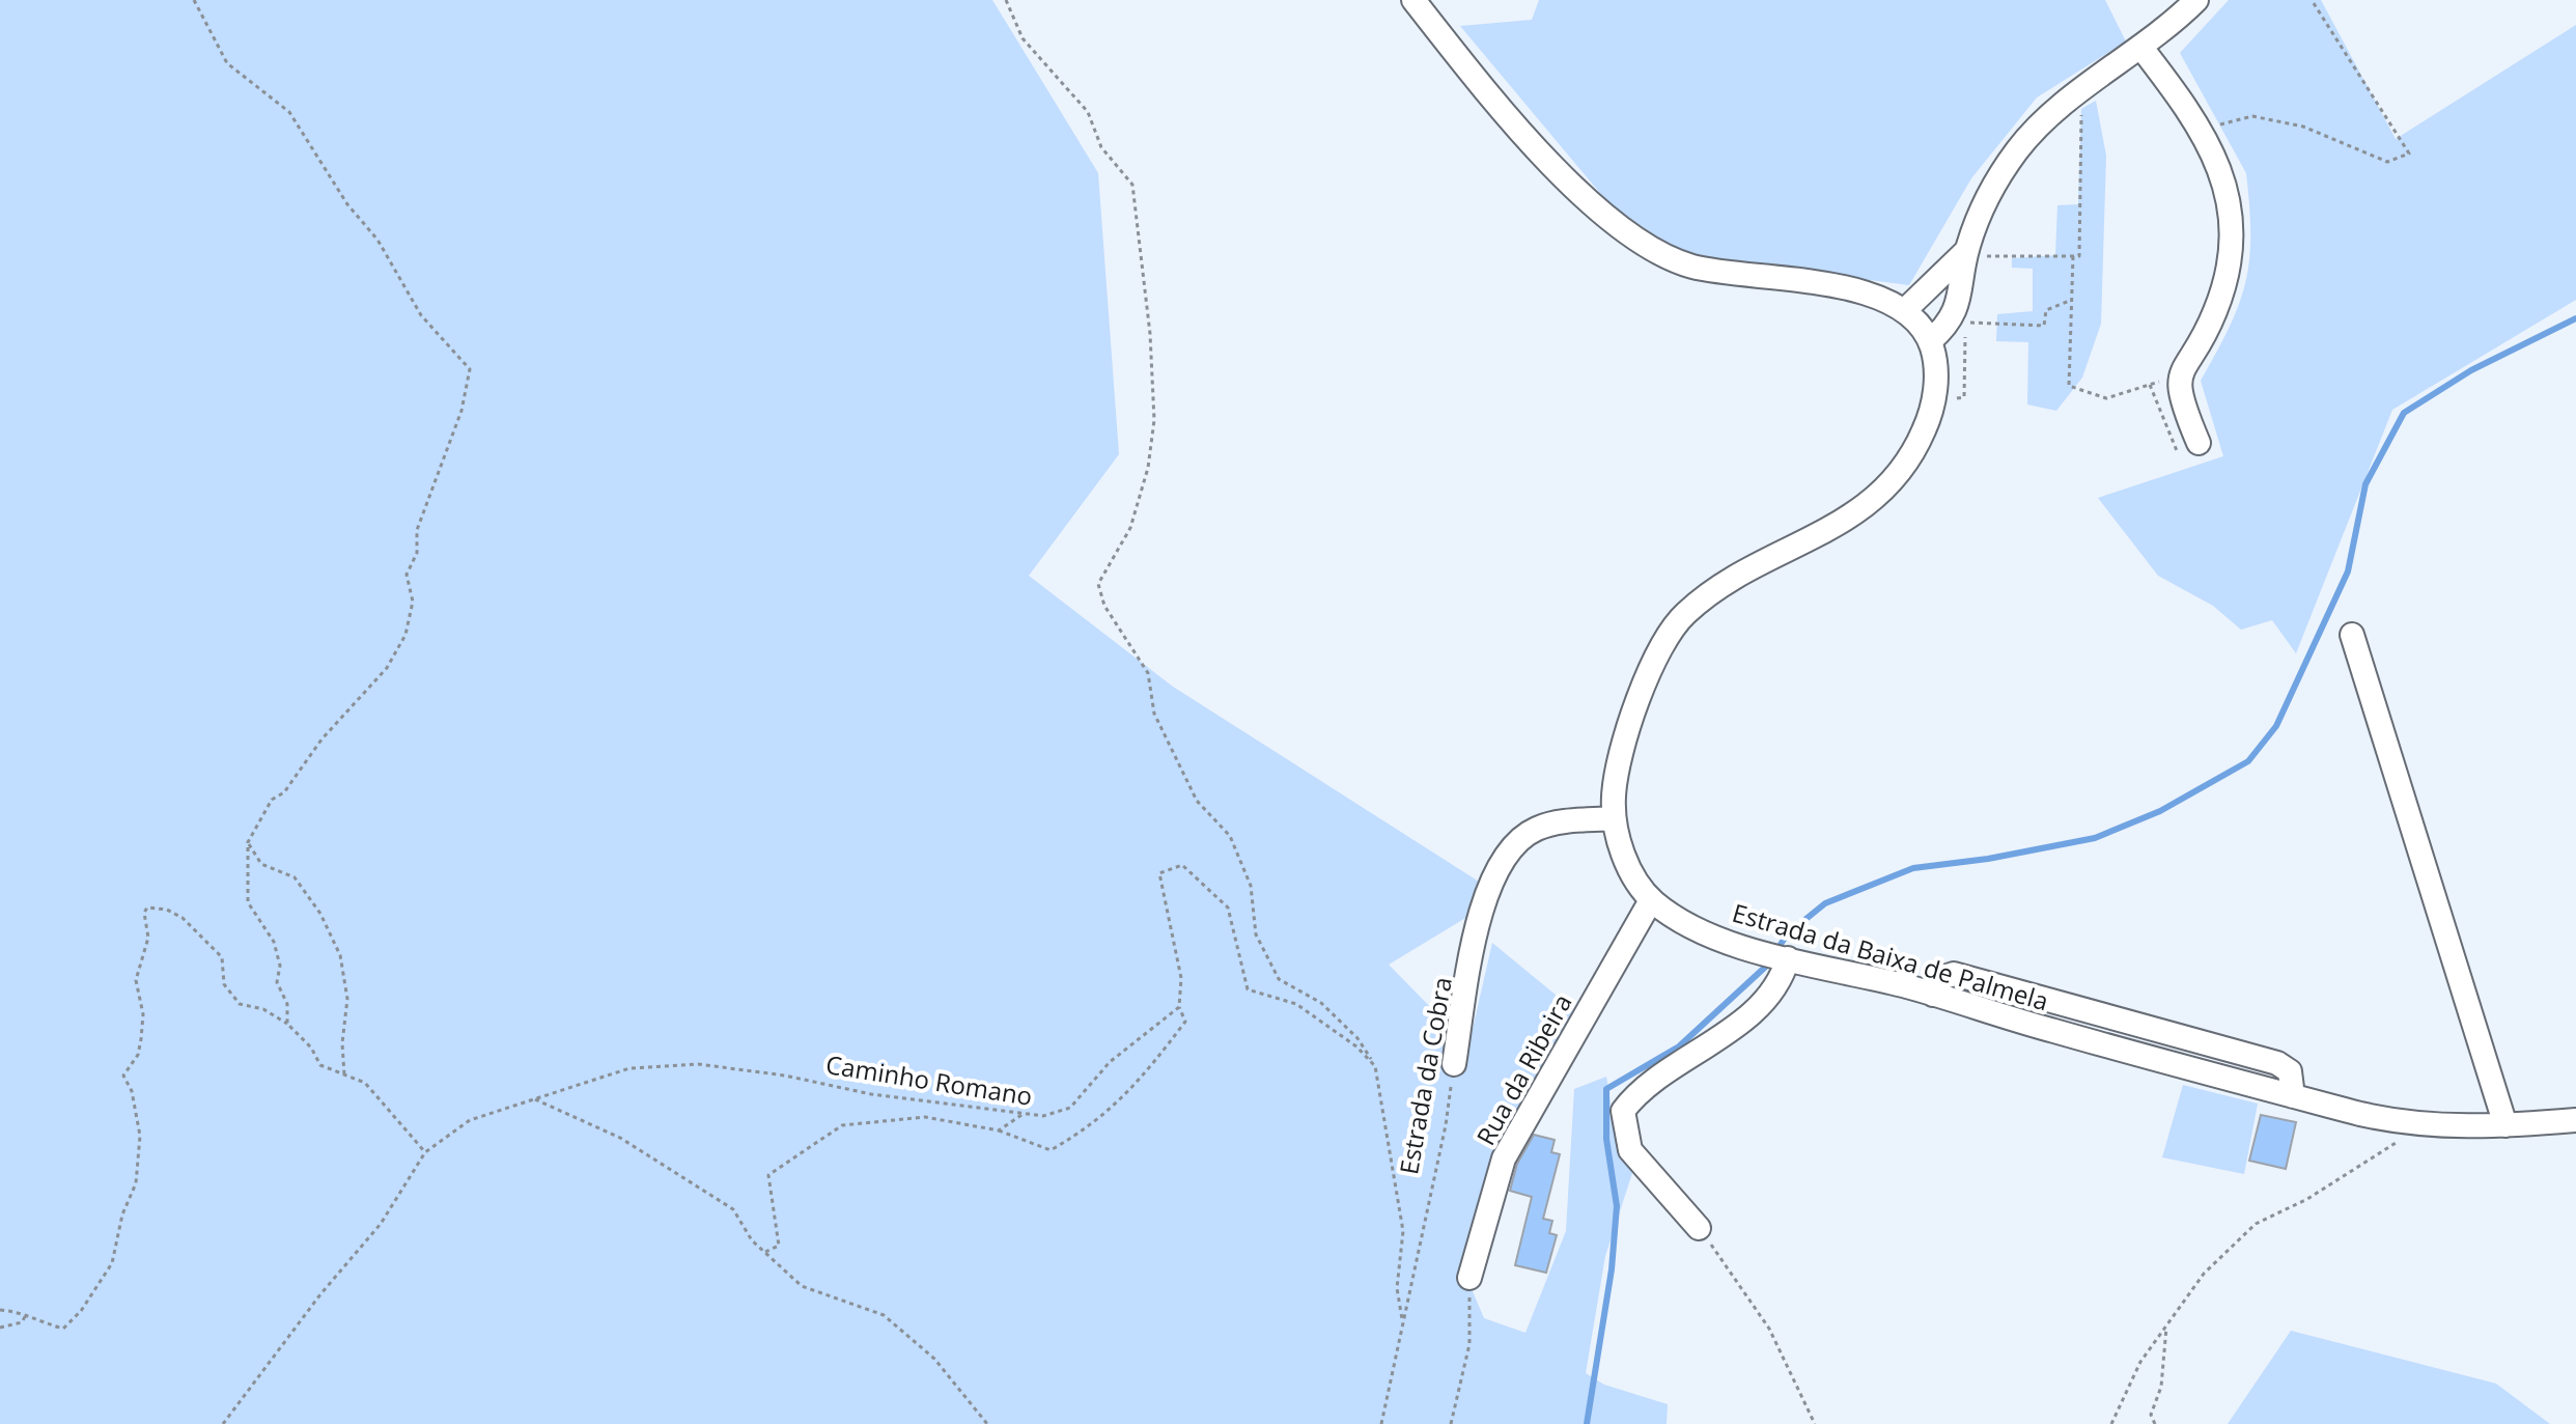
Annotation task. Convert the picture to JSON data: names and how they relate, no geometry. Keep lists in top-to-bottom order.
{
  "streets": {
    "street": ["Estrada da Baixa de Palmela", "Rua da Ribeira", "Estrada da Cobra"],
    "path": ["Caminho Romano"]
  },
  "crossings": [
    ["Estrada da Baixa de Palmela", "Rua da Ribeira"],
    ["Estrada da Baixa de Palmela", "Estrada da Cobra"]
  ]
}
